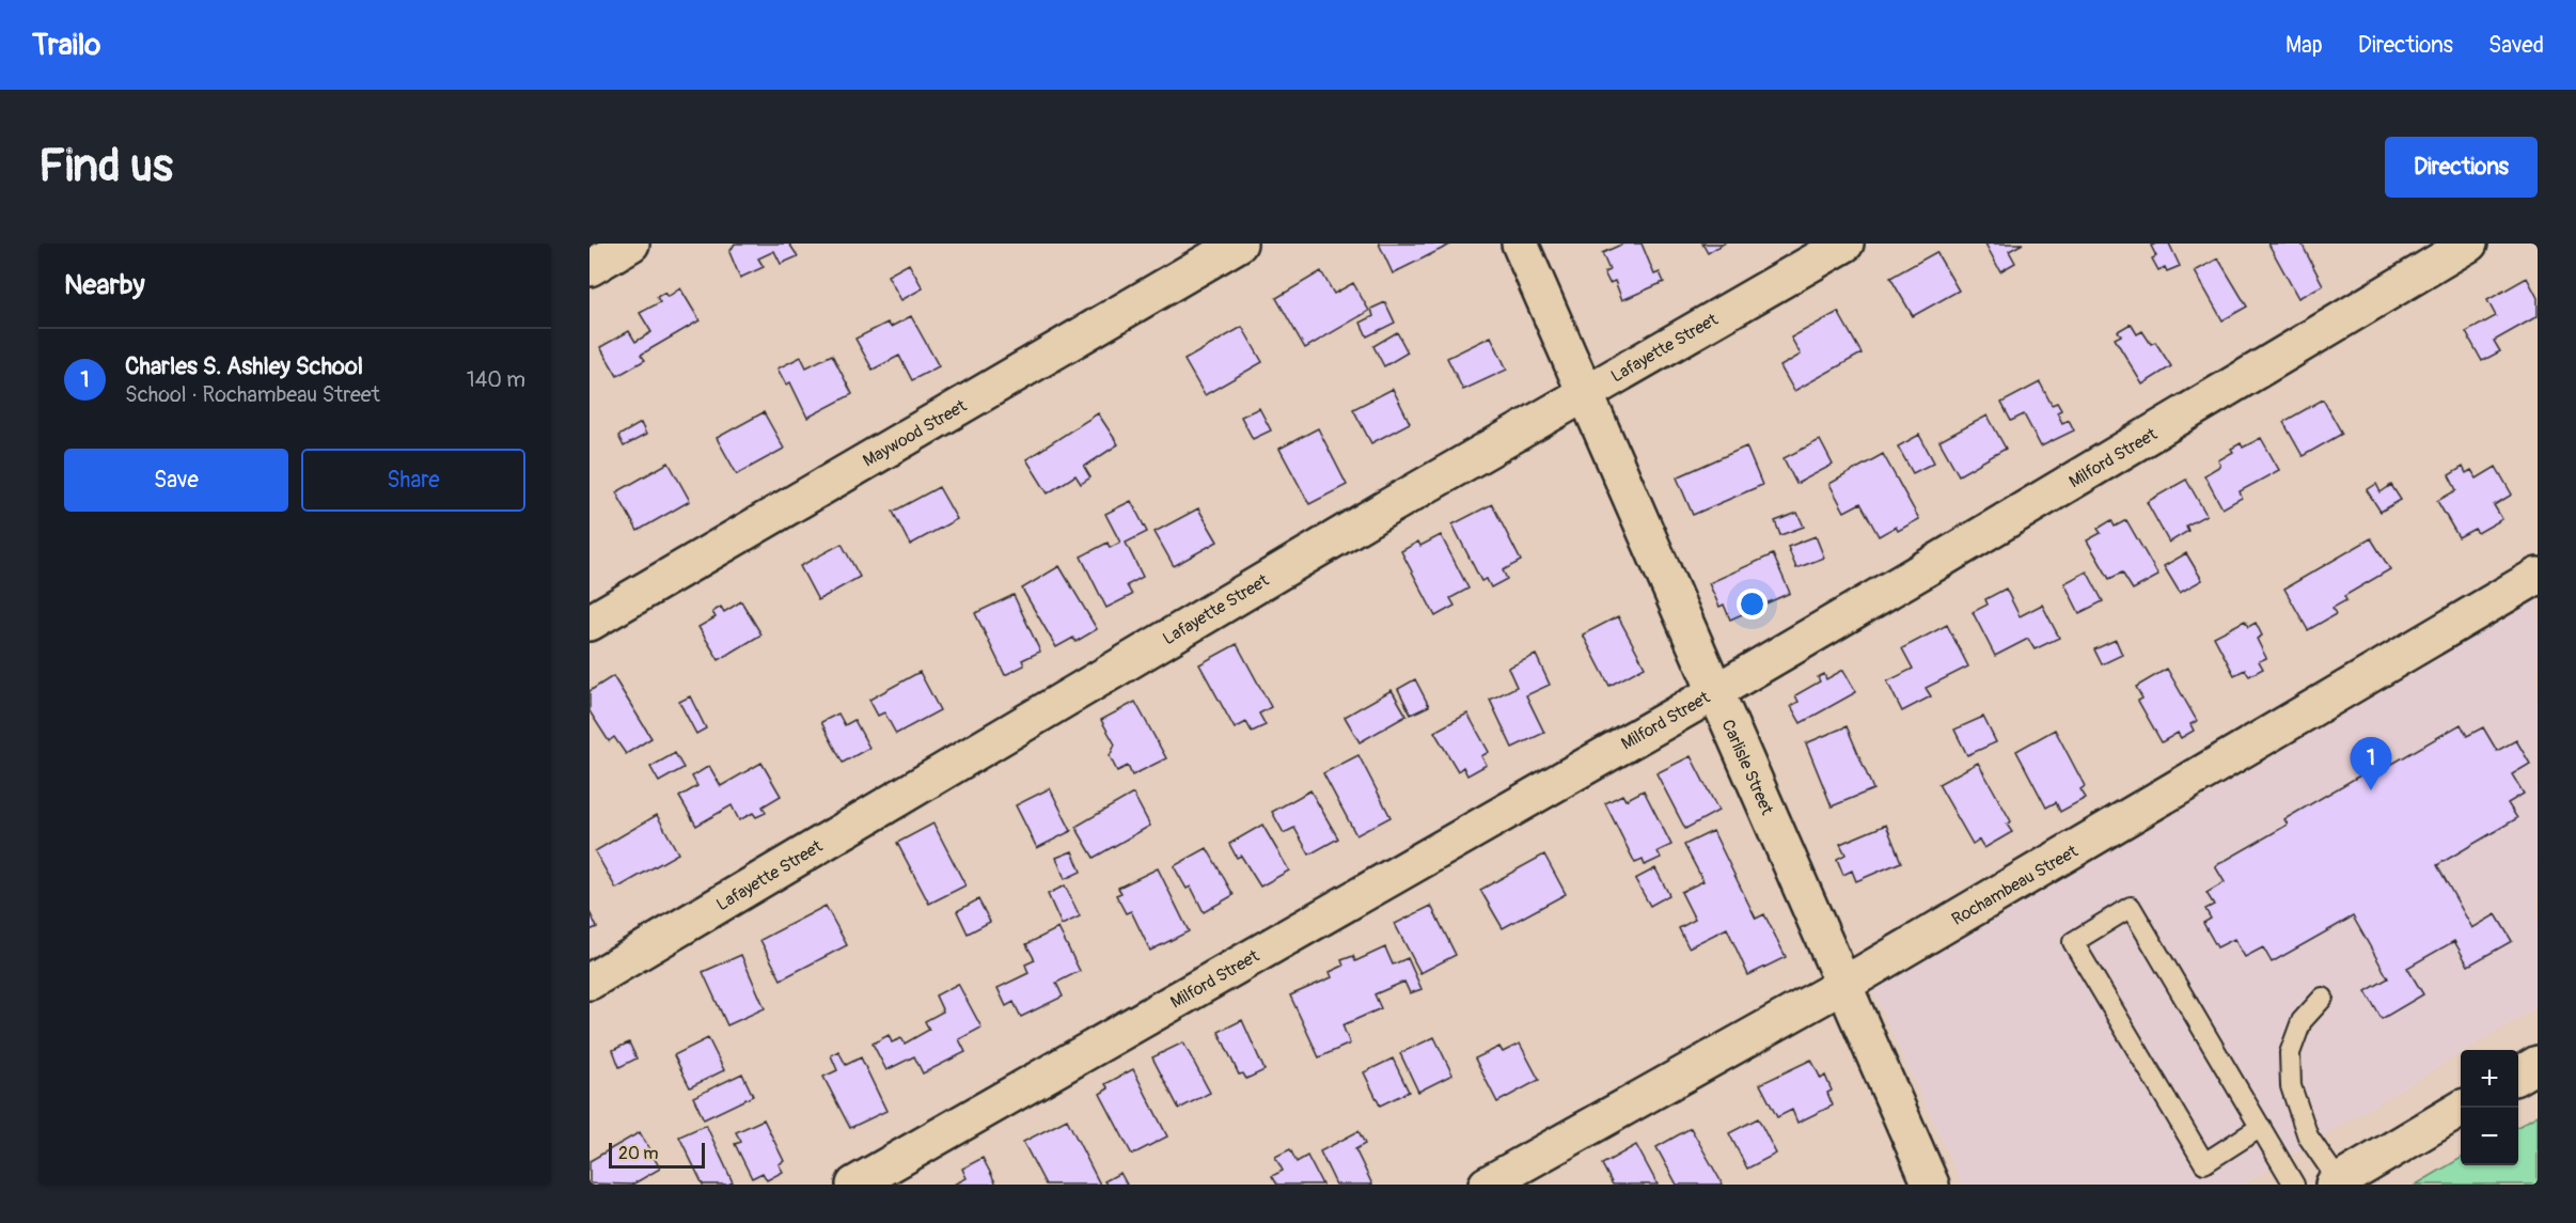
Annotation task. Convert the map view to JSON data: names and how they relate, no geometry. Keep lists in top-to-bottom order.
{
  "streets": {
    "street": [
      "Lafayette Street",
      "Maywood Street",
      "Milford Street",
      "Carlisle Street",
      "Rochambeau Street"
    ]
  },
  "crossings": [
    ["Lafayette Street", "Carlisle Street"],
    ["Milford Street", "Carlisle Street"],
    ["Carlisle Street", "Rochambeau Street"]
  ],
  "scale_bar": "20 m",
  "page": {
    "header": "Trailo",
    "nav": ["Map", "Directions", "Saved"],
    "buttons": [
      "Directions",
      ["Save", "Share"]
    ],
    "title": "Find us",
    "heading": "Nearby",
    "list": [
      {
        "mark": "1",
        "name": "Charles S. Ashley School",
        "note": "School · Rochambeau Street",
        "value": "140 m"
      }
    ],
    "pins": "1",
    "map_buttons": ["+", "−"],
    "scale": "20 m"
  }
}
